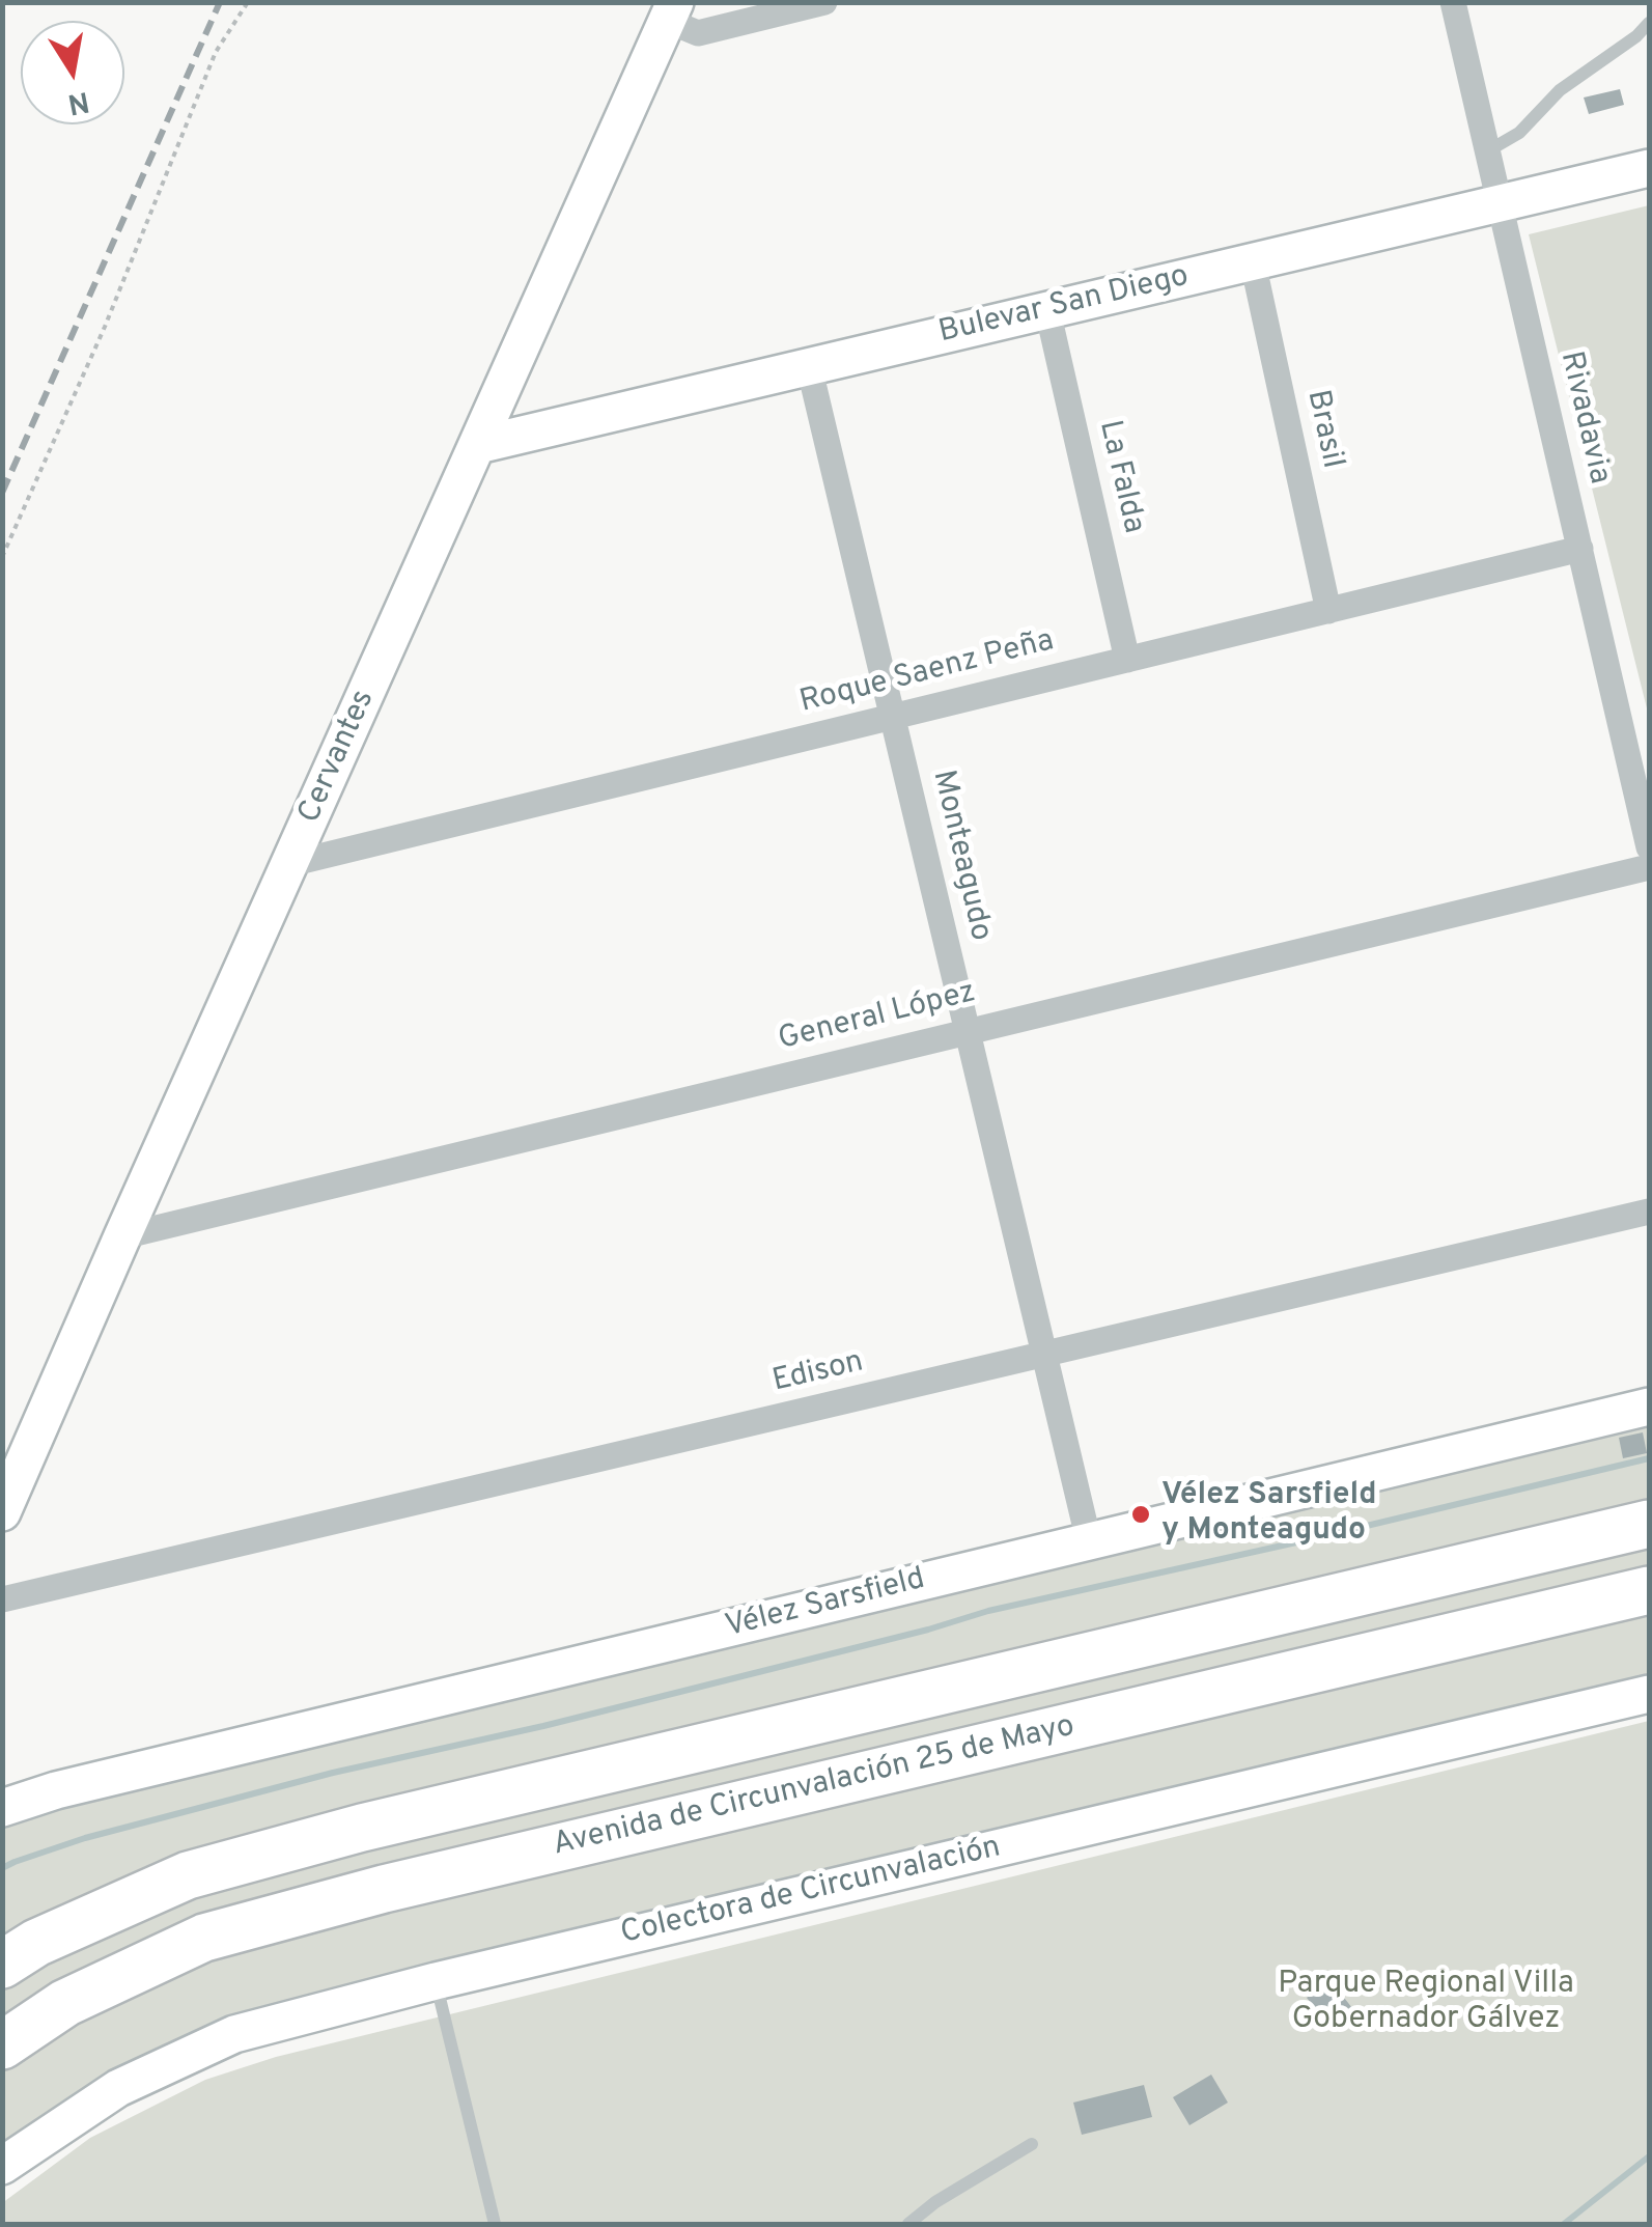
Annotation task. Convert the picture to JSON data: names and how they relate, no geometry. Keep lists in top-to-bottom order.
{
  "streets": {
    "highway": ["Avenida de Circunvalación 25 de Mayo"],
    "main road": [
      "Bulevar San Diego",
      "Cervantes",
      "Vélez Sarsfield",
      "Colectora de Circunvalación"
    ],
    "street": [
      "Rivadavia",
      "Brasil",
      "La Falda",
      "Roque Saenz Peña",
      "Monteagudo",
      "General López",
      "Edison"
    ]
  },
  "crossings": [
    ["Bulevar San Diego", "Rivadavia"],
    ["Bulevar San Diego", "Brasil"],
    ["Bulevar San Diego", "La Falda"],
    ["Bulevar San Diego", "Cervantes"],
    ["Bulevar San Diego", "Monteagudo"],
    ["Rivadavia", "Roque Saenz Peña"],
    ["Brasil", "Roque Saenz Peña"],
    ["La Falda", "Roque Saenz Peña"],
    ["Roque Saenz Peña", "Cervantes"],
    ["Roque Saenz Peña", "Monteagudo"],
    ["Cervantes", "General López"],
    ["Monteagudo", "General López"],
    ["Monteagudo", "Edison"],
    ["Monteagudo", "Vélez Sarsfield"]
  ],
  "parks": ["Parque Regional Villa Gobernador Gálvez"],
  "places": ["Vélez Sarsfield y Monteagudo"],
  "north": "bottom"
}
